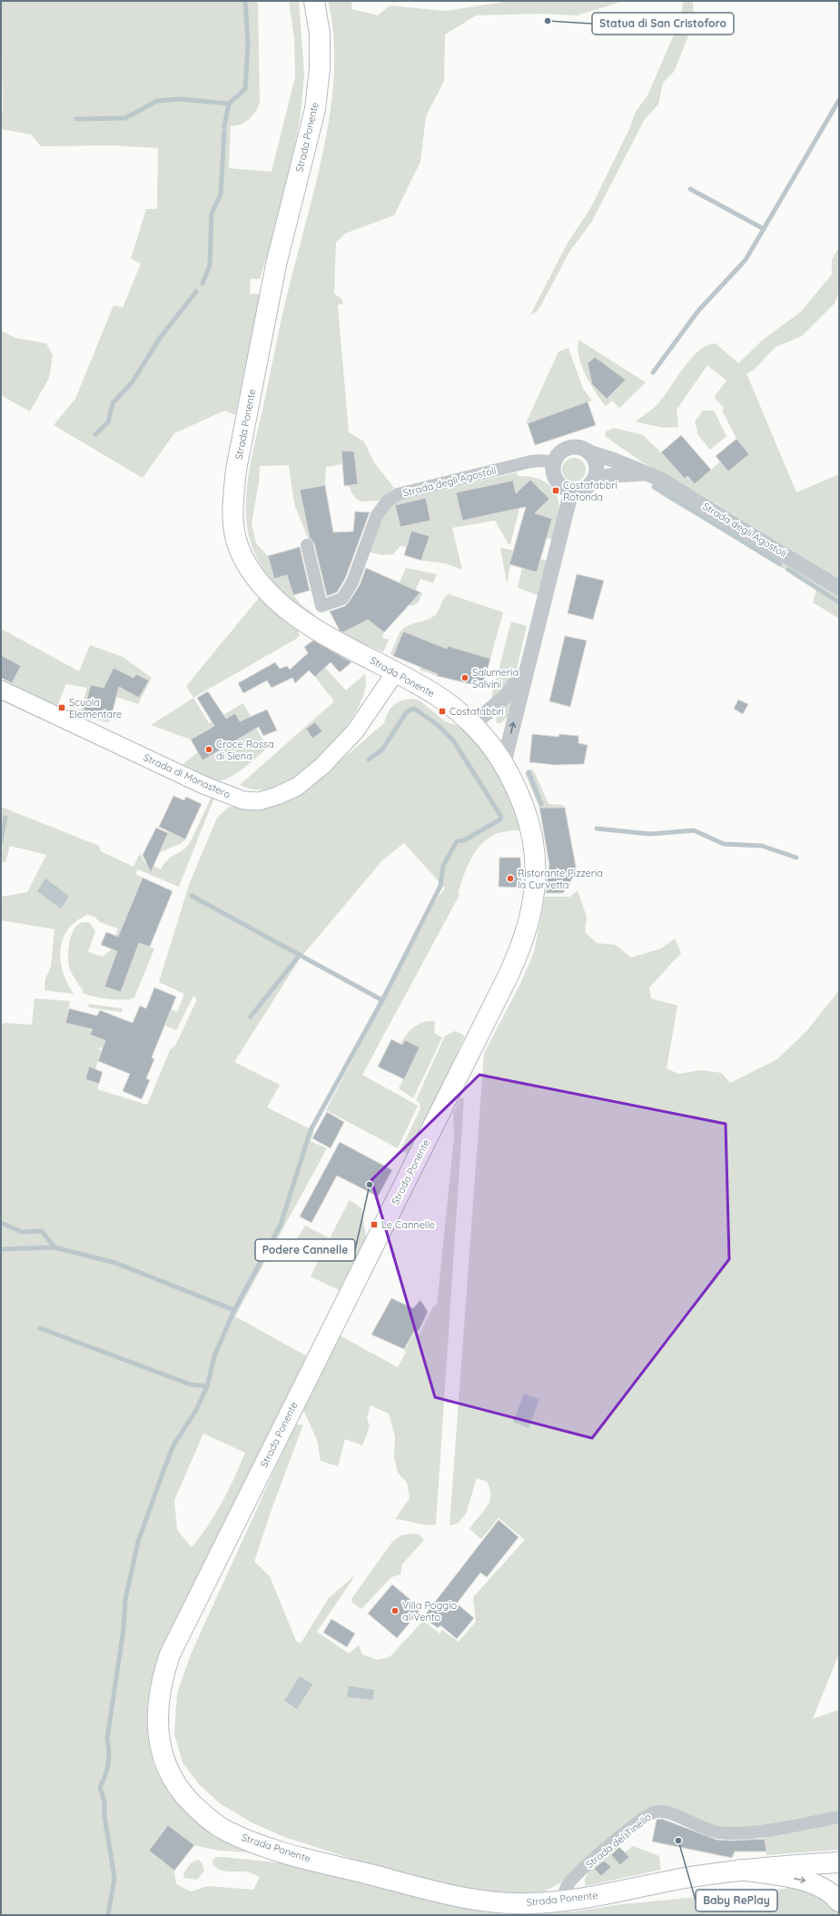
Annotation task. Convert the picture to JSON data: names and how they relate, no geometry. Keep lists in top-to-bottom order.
{
  "streets": {
    "main road": ["Strada Ponente", "Strada di Monastero"],
    "street": ["Strada degli Agostoli", "Strada del Tinello"]
  },
  "crossings": [
    ["Strada Ponente", "Strada di Monastero"],
    ["Strada Ponente", "Strada del Tinello"]
  ],
  "places": {
    "other": [
      "Statua di San Cristoforo",
      "Salumeria Salvini",
      "Croce Rossa di Siena",
      "Ristorante Pizzeria la Curvetta",
      "Podere Cannelle",
      "Villa Poggio al Vento",
      "Baby RePlay"
    ],
    "transit": [
      "Costafabbri Rotonda",
      "Scuola Elementare",
      "Costafabbri",
      "Le Cannelle"
    ]
  }
}
